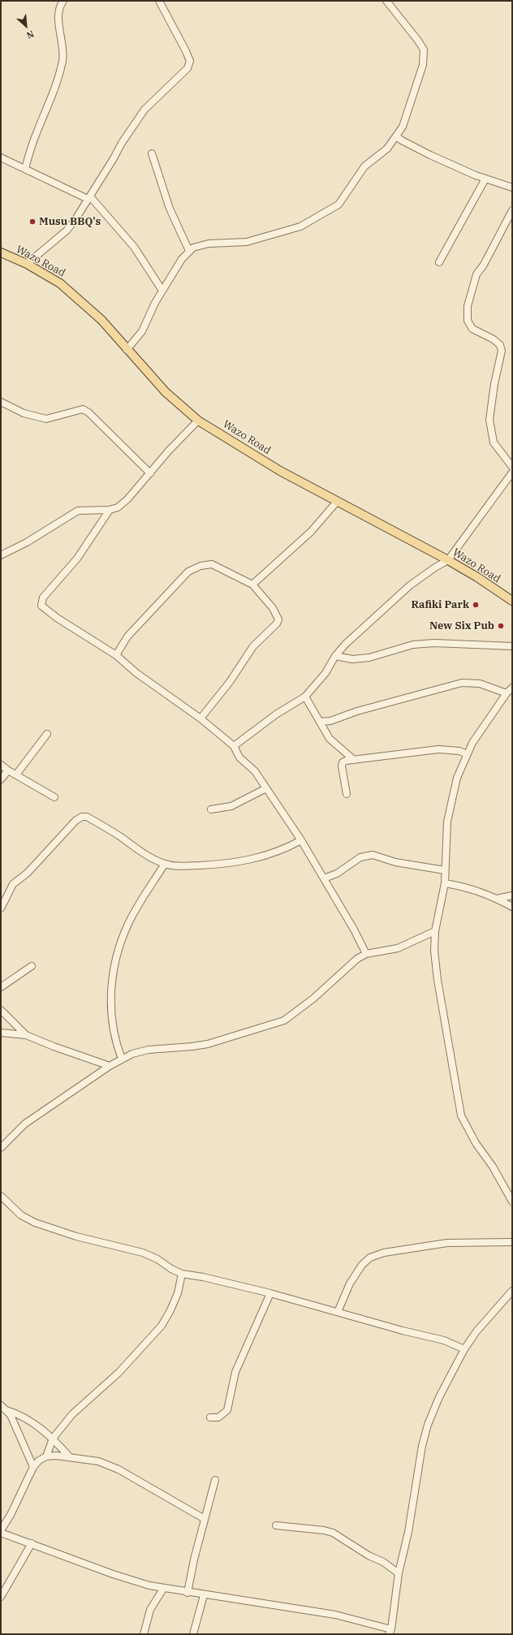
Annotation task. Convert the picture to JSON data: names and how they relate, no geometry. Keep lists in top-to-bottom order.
{
  "streets": {
    "main road": ["Wazo Road"]
  },
  "places": ["Musu BBQ's", "Rafiki Park", "New Six Pub"],
  "north": "bottom right"
}
